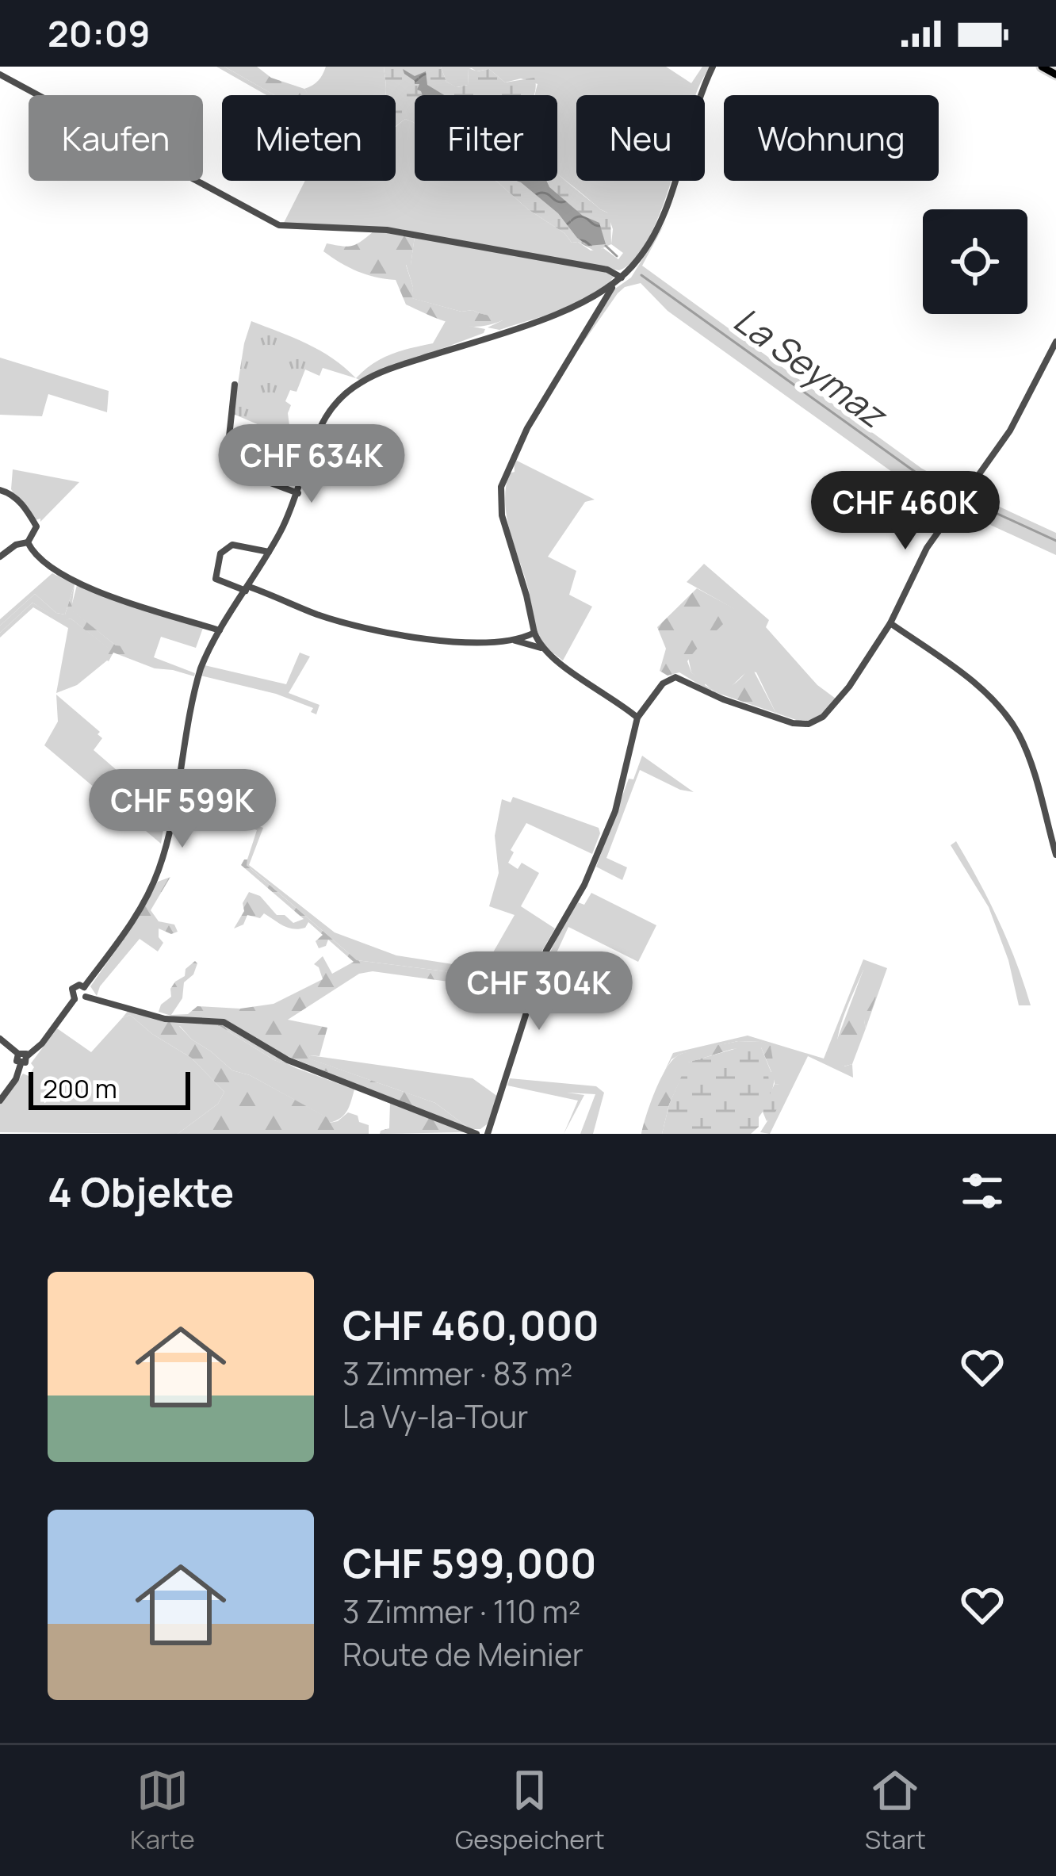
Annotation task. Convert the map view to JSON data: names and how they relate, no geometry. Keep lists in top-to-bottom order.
{
  "water": ["La Seymaz"],
  "scale_bar": "200 m",
  "page": {
    "status": "20:09",
    "chip": [
      "Kaufen",
      "Mieten",
      "Filter",
      "Neu",
      "Wohnung"
    ],
    "price": [
      "CHF 634K",
      "CHF 460K",
      "CHF 599K",
      "CHF 304K"
    ],
    "scale": "200 m",
    "heading": "4 Objekte",
    "list": [
      {
        "name": "CHF 460,000",
        "note": "3 Zimmer · 83 m² · La Vy-la-Tour"
      },
      {
        "name": "CHF 599,000",
        "note": "3 Zimmer · 110 m² · Route de Meinier"
      }
    ],
    "tabs": ["Karte", "Gespeichert", "Start"]
  }
}
